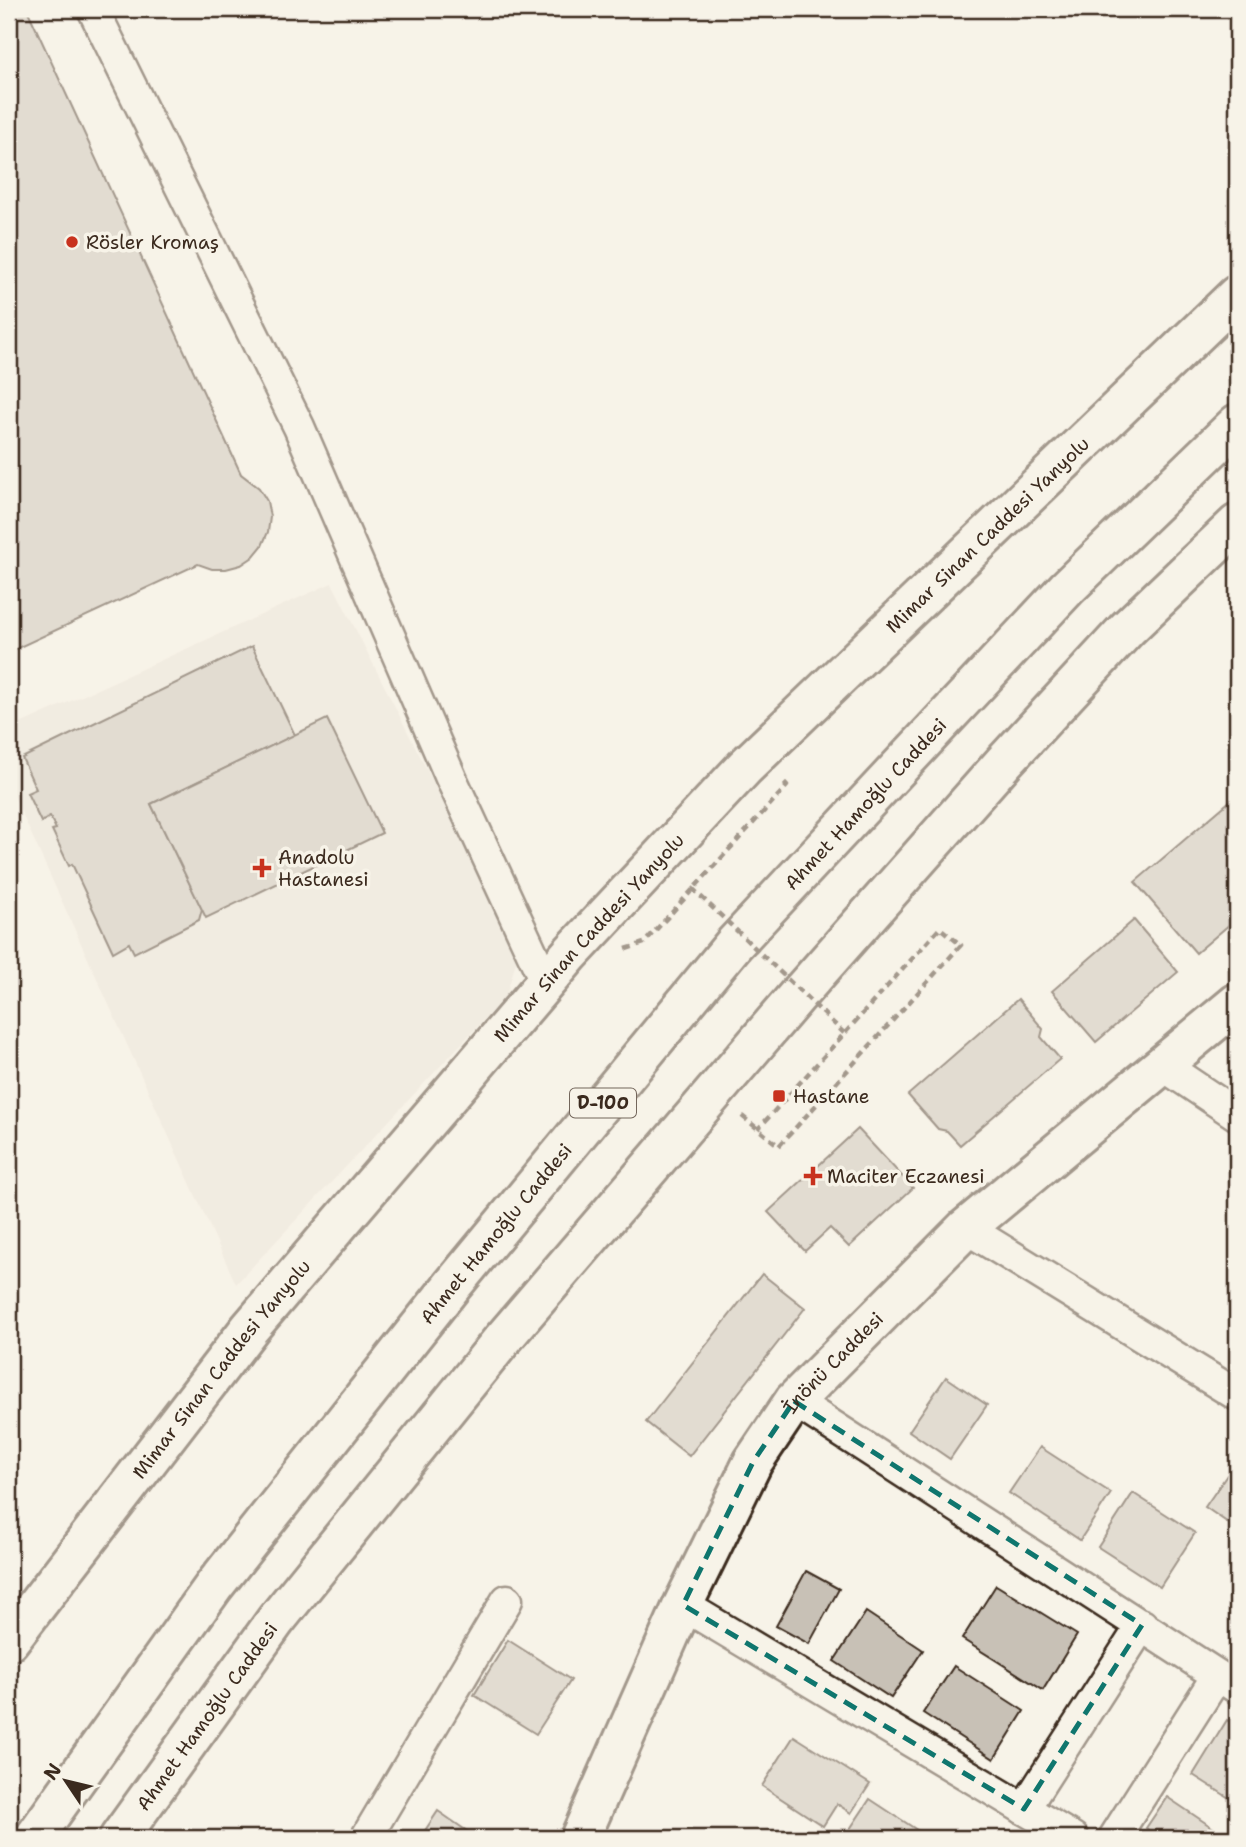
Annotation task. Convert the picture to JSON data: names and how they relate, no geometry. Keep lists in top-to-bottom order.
{
  "streets": {
    "main road": [
      "Mimar Sinan Caddesi Yanyolu",
      "Ahmet Hamoğlu Caddesi",
      "D-100",
      "İnönü Caddesi"
    ]
  },
  "places": {
    "other": ["Rösler Kromaş"],
    "health": ["Anadolu Hastanesi", "Maciter Eczanesi"],
    "transit": ["Hastane"]
  },
  "north": "top left"
}
